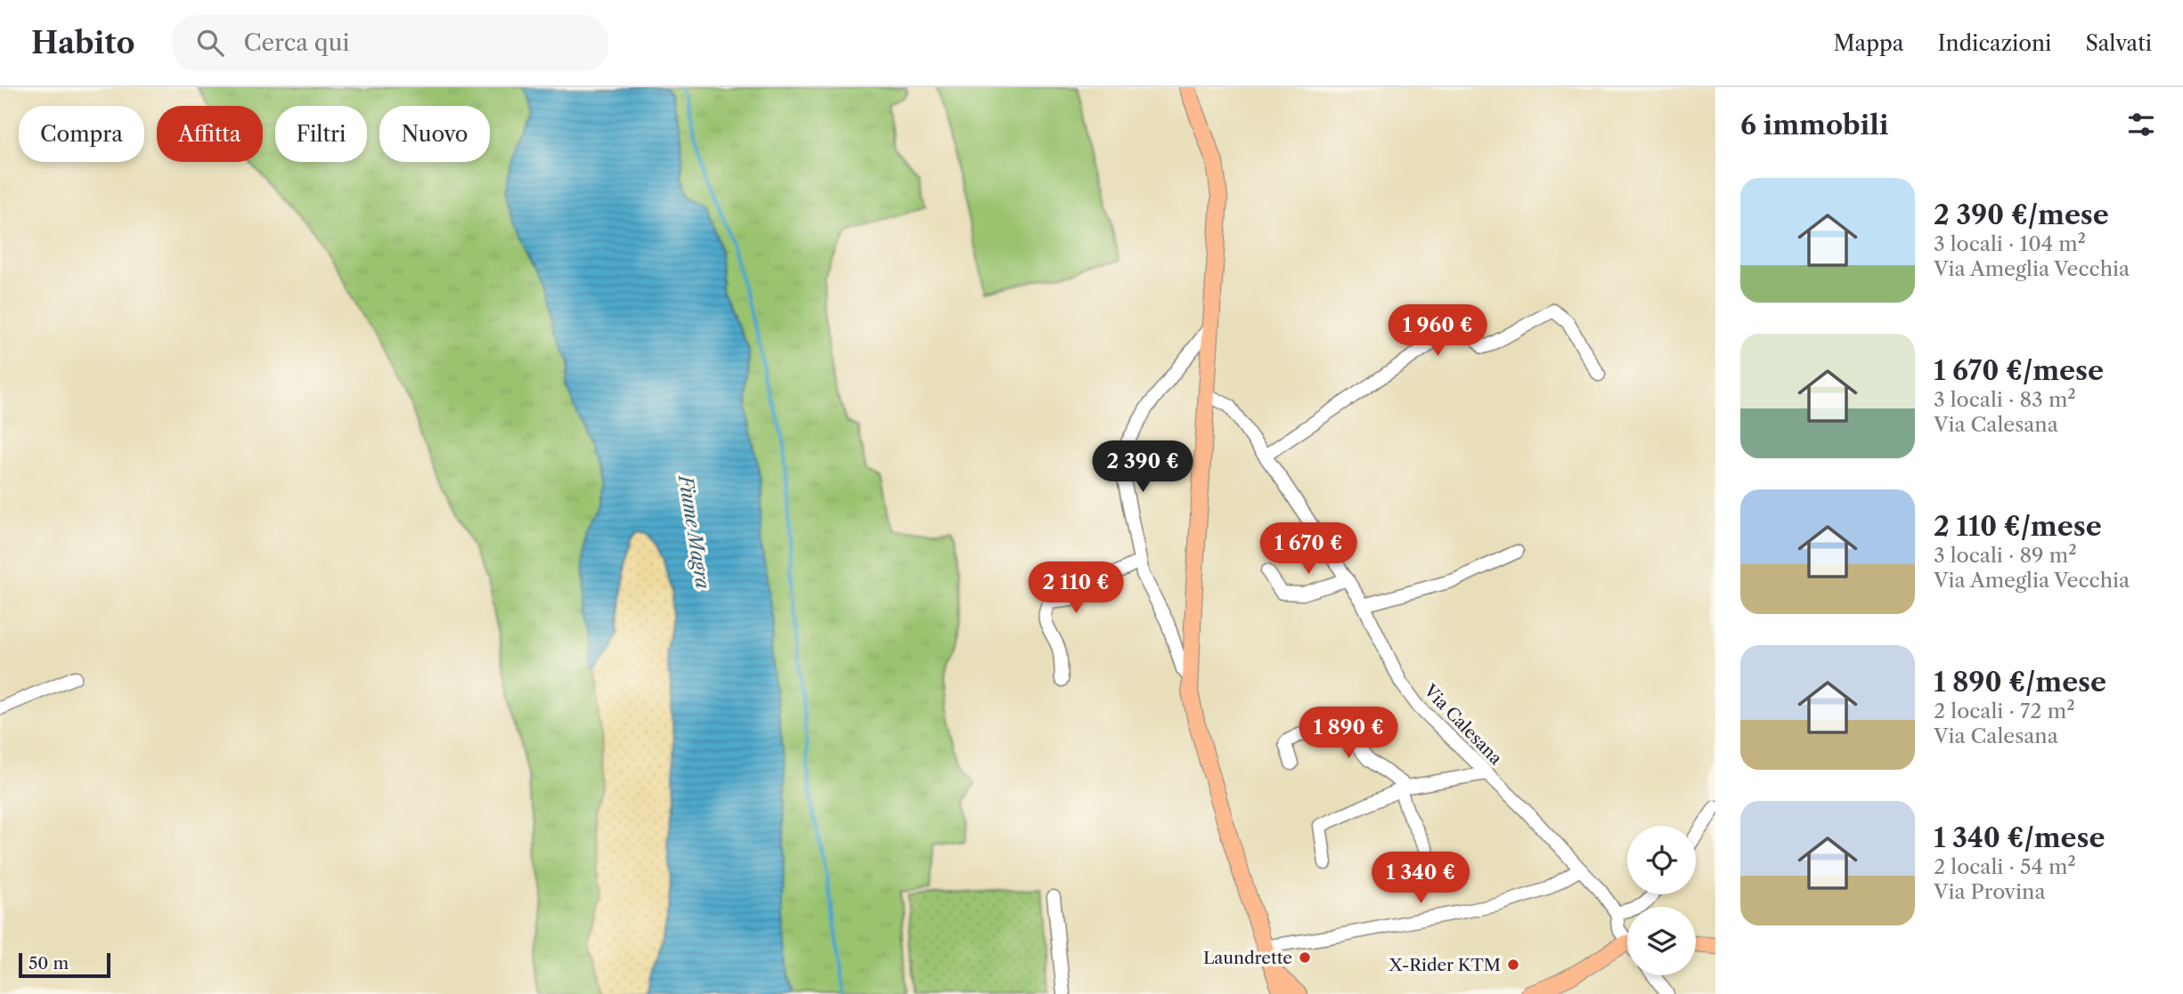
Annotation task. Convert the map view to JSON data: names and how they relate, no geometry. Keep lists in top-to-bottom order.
{
  "streets": {
    "street": ["Via Calesana"]
  },
  "water": ["Fiume Magra"],
  "places": ["Laundrette", "X-Rider KTM"],
  "scale_bar": "50 m",
  "page": {
    "header": "Habito",
    "search": "Cerca qui",
    "nav": ["Mappa", "Indicazioni", "Salvati"],
    "heading": "6 immobili",
    "chip": [
      "Compra",
      "Affitta",
      "Filtri",
      "Nuovo"
    ],
    "list": [
      {
        "name": "2 390 €/mese",
        "note": "3 locali · 104 m² · Via Ameglia Vecchia"
      },
      {
        "name": "1 670 €/mese",
        "note": "3 locali · 83 m² · Via Calesana"
      },
      {
        "name": "2 110 €/mese",
        "note": "3 locali · 89 m² · Via Ameglia Vecchia"
      },
      {
        "name": "1 890 €/mese",
        "note": "2 locali · 72 m² · Via Calesana"
      },
      {
        "name": "1 340 €/mese",
        "note": "2 locali · 54 m² · Via Provina"
      }
    ],
    "price": [
      "1 960 €",
      "2 390 €",
      "1 670 €",
      "2 110 €",
      "1 890 €",
      "1 340 €"
    ],
    "scale": "50 m"
  }
}
